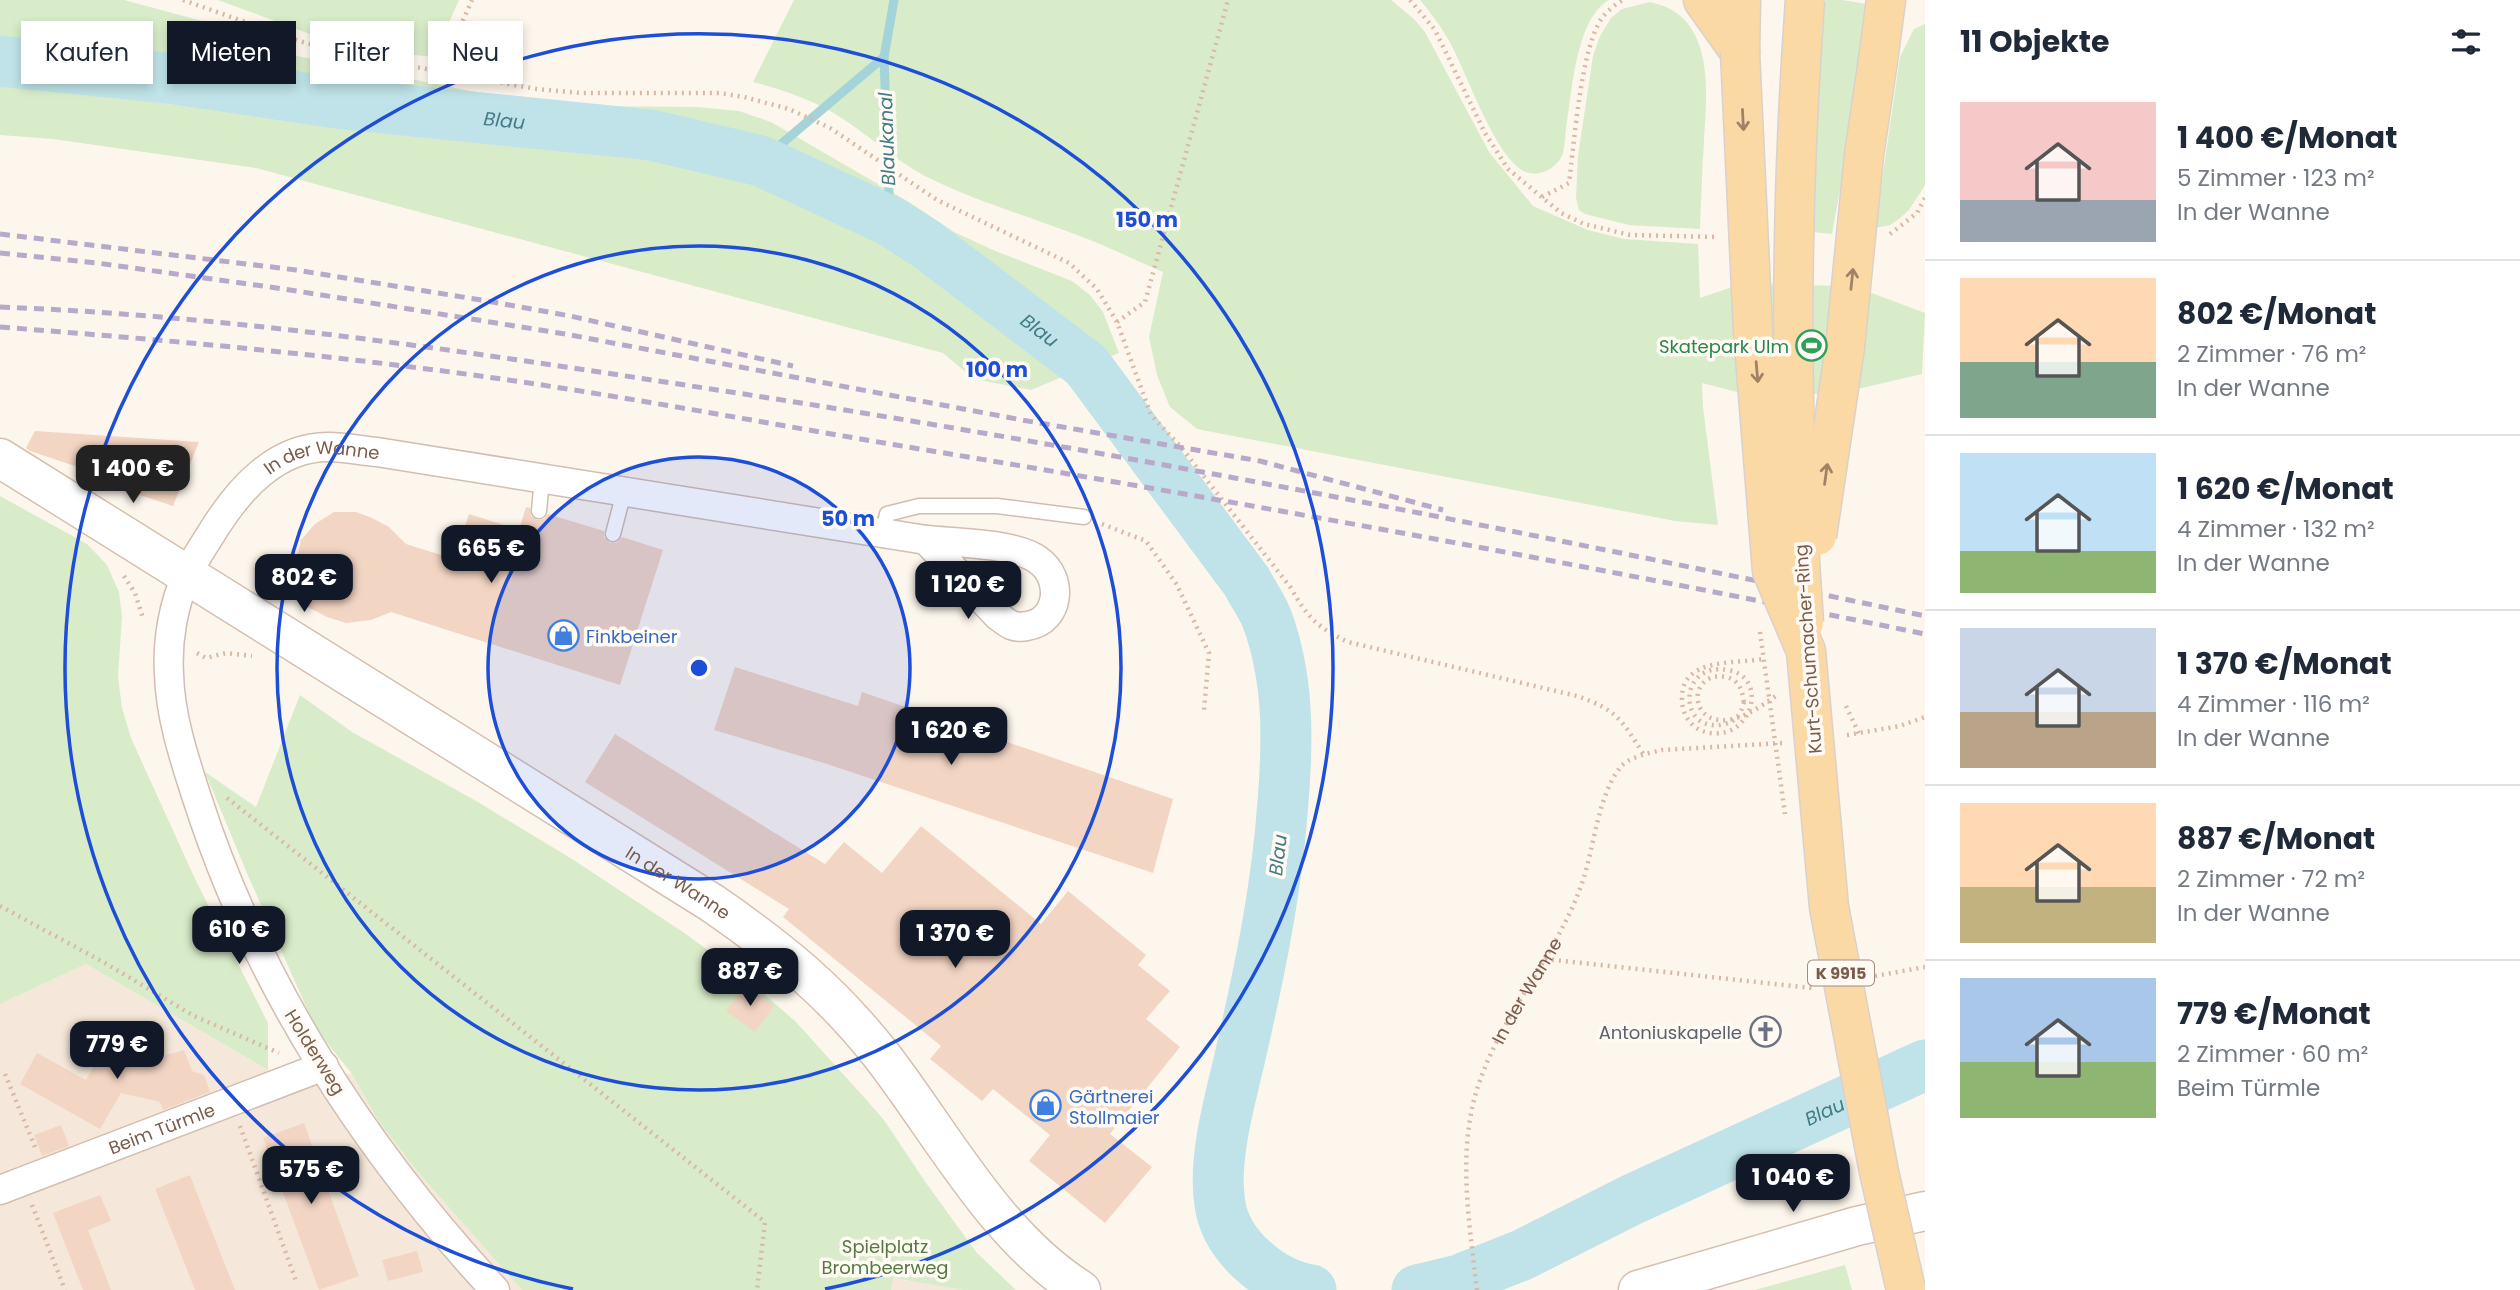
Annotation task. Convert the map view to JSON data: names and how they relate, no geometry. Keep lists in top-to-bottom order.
{
  "streets": {
    "main road": ["Kurt-Schumacher-Ring", "K 9915"],
    "street": ["In der Wanne", "Holderweg", "Beim Türmle"]
  },
  "crossings": [
    ["In der Wanne", "Holderweg"],
    ["Holderweg", "Beim Türmle"]
  ],
  "water": ["Blau", "Blaukanal"],
  "parks": ["Spielplatz Brombeerweg"],
  "places": {
    "sports": ["Skatepark Ulm"],
    "shop": ["Finkbeiner", "Gärtnerei Stollmaier"],
    "church": ["Antoniuskapelle"]
  },
  "page": {
    "heading": "11 Objekte",
    "chip": [
      "Kaufen",
      "Mieten",
      "Filter",
      "Neu"
    ],
    "list": [
      {
        "name": "1 400 €/Monat",
        "note": "5 Zimmer · 123 m² · In der Wanne"
      },
      {
        "name": "802 €/Monat",
        "note": "2 Zimmer · 76 m² · In der Wanne"
      },
      {
        "name": "1 620 €/Monat",
        "note": "4 Zimmer · 132 m² · In der Wanne"
      },
      {
        "name": "1 370 €/Monat",
        "note": "4 Zimmer · 116 m² · In der Wanne"
      },
      {
        "name": "887 €/Monat",
        "note": "2 Zimmer · 72 m² · In der Wanne"
      },
      {
        "name": "779 €/Monat",
        "note": "2 Zimmer · 60 m² · Beim Türmle"
      }
    ],
    "price": [
      "1 400 €",
      "665 €",
      "802 €",
      "1 120 €",
      "1 620 €",
      "610 €",
      "1 370 €",
      "887 €",
      "779 €",
      "575 €",
      "1 040 €"
    ]
  },
  "rings": ["150 m", "100 m", "50 m"]
}
